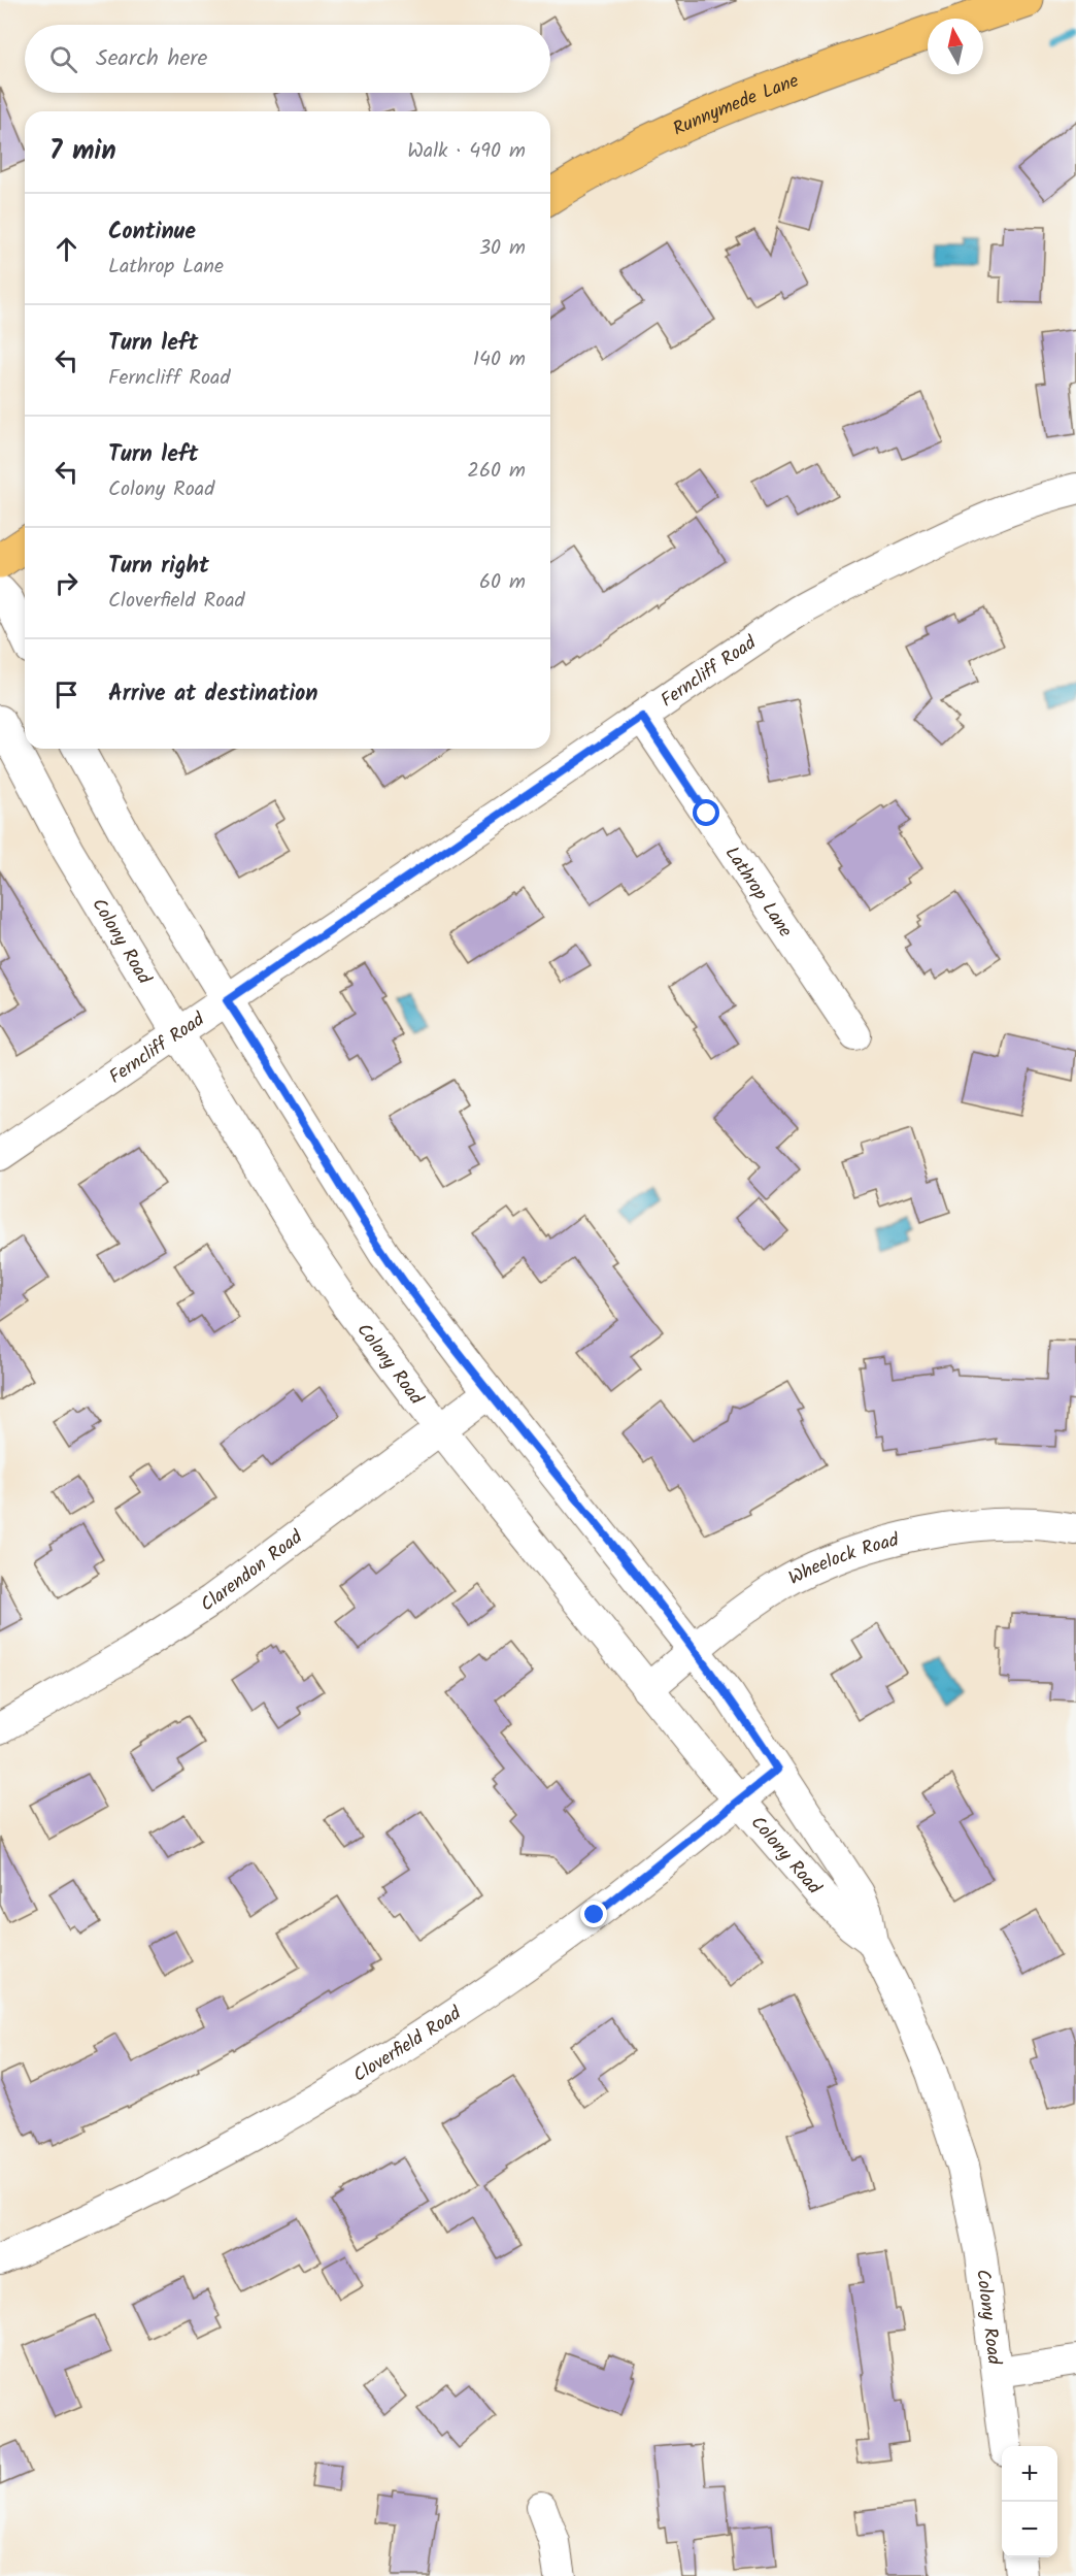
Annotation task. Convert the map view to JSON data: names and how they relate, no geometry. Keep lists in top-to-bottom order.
{
  "streets": {
    "main road": ["Runnymede Lane"],
    "street": [
      "Ferncliff Road",
      "Lathrop Lane",
      "Colony Road",
      "Wheelock Road",
      "Clarendon Road",
      "Cloverfield Road"
    ]
  },
  "crossings": [
    ["Ferncliff Road", "Lathrop Lane"],
    ["Ferncliff Road", "Colony Road"],
    ["Colony Road", "Wheelock Road"],
    ["Colony Road", "Clarendon Road"],
    ["Colony Road", "Cloverfield Road"]
  ],
  "north": "top",
  "page": {
    "search": "Search here",
    "heading": ["7 min", "Walk · 490 m"],
    "list": [
      ["Continue", "Lathrop Lane", "30 m"],
      ["Turn left", "Ferncliff Road", "140 m"],
      ["Turn left", "Colony Road", "260 m"],
      ["Turn right", "Cloverfield Road", "60 m"],
      "Arrive at destination"
    ],
    "map_buttons": ["+", "−"]
  }
}
